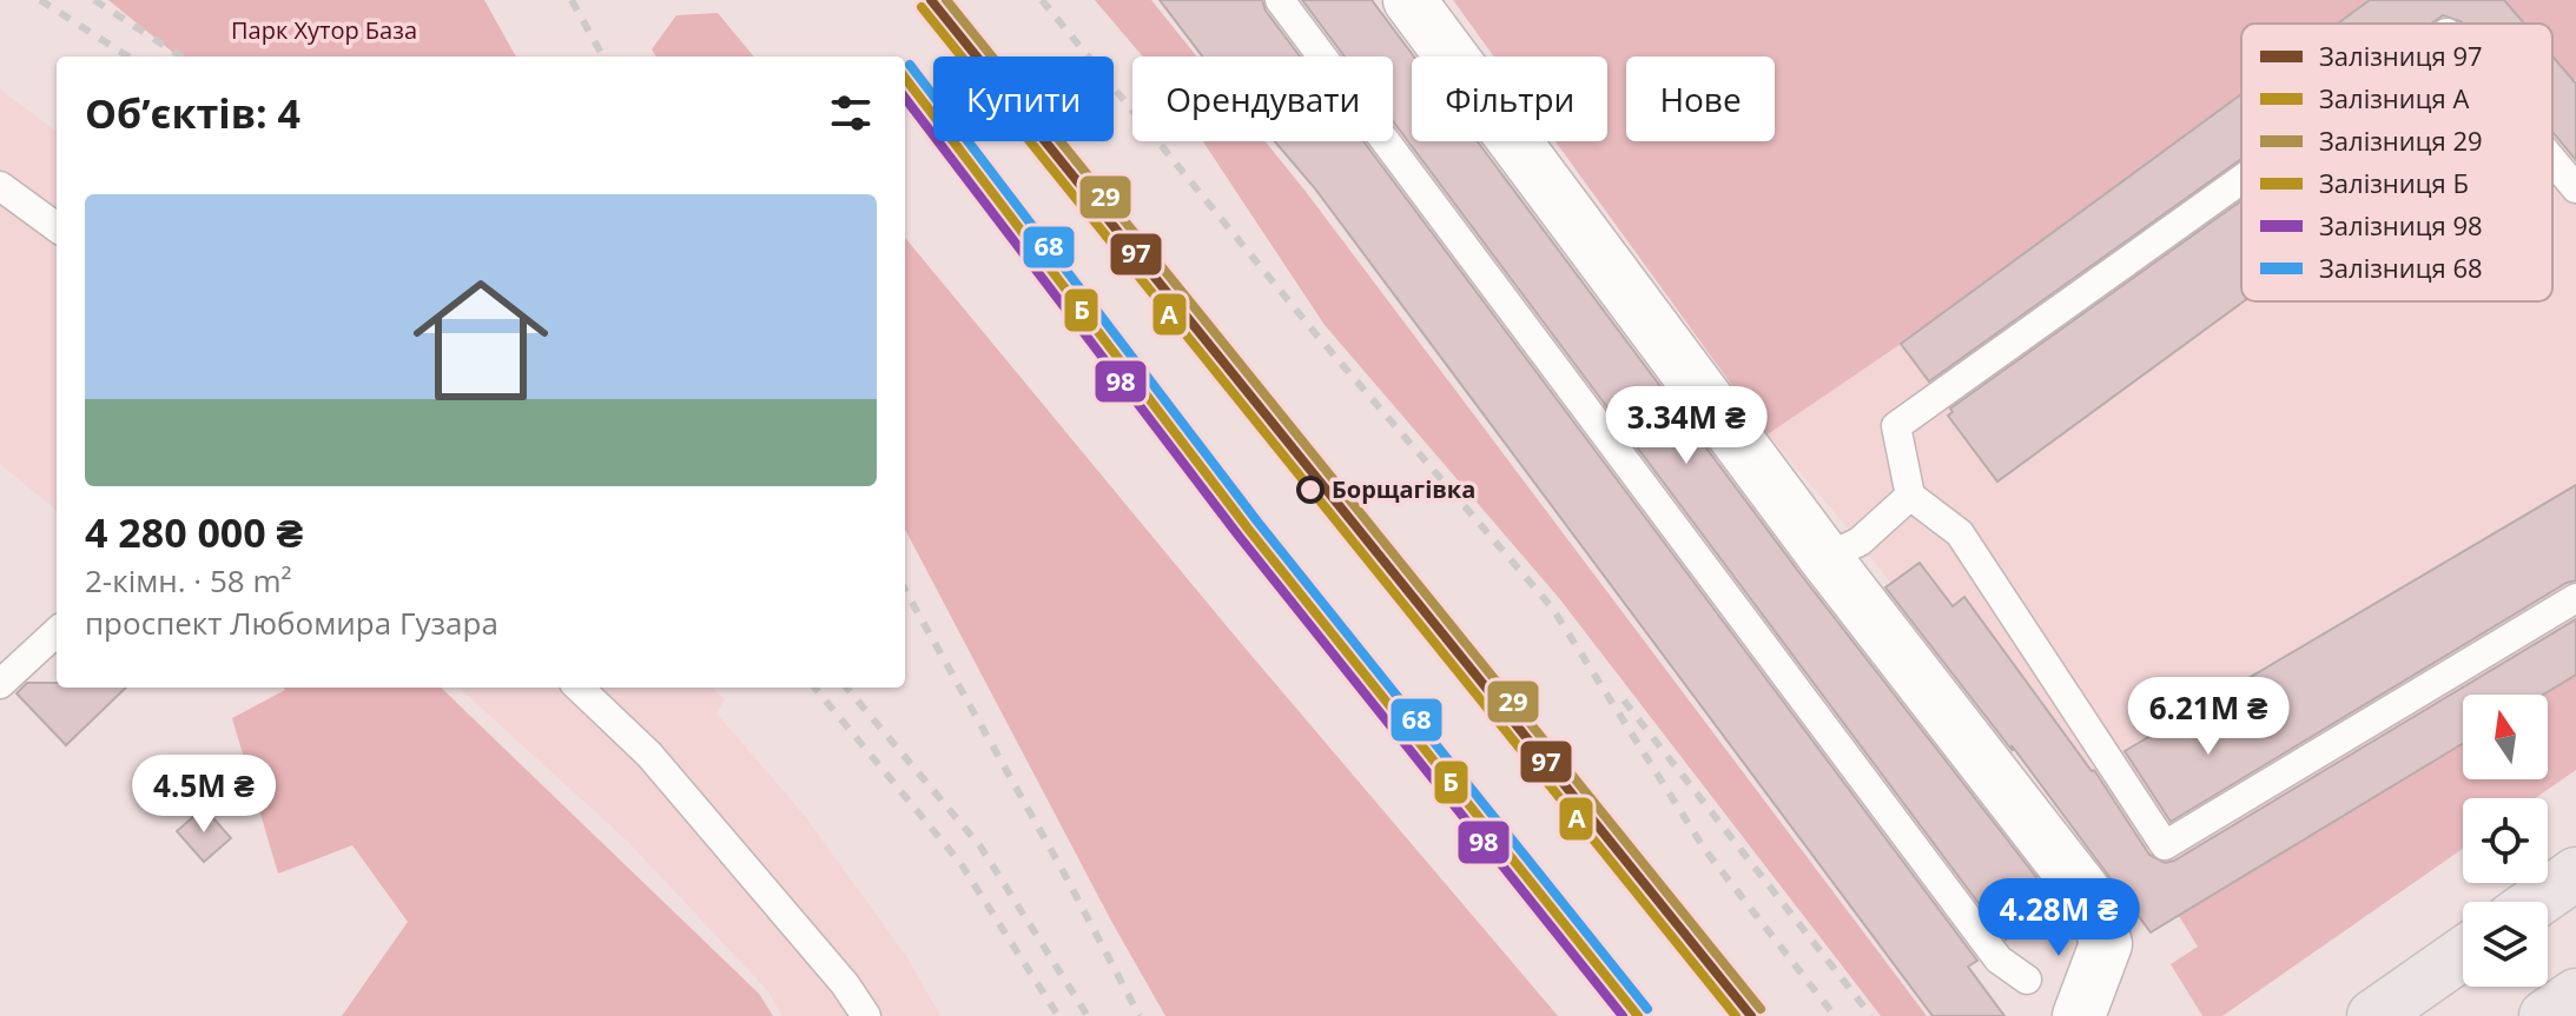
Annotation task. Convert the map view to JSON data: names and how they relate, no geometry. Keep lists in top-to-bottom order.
{
  "parks": ["Парк Хутор База"],
  "places": ["Борщагівка"],
  "lines": [
    "rail line 97",
    "rail line 29",
    "rail line A",
    "rail line 68",
    "rail line Б",
    "rail line 98"
  ],
  "legend": [
    "Залізниця 97",
    "Залізниця A",
    "Залізниця 29",
    "Залізниця Б",
    "Залізниця 98",
    "Залізниця 68"
  ],
  "north": "top",
  "page": {
    "chip": [
      "Купити",
      "Орендувати",
      "Фільтри",
      "Нове"
    ],
    "heading": "Об’єктів: 4",
    "list": [
      {
        "name": "4 280 000 ₴",
        "note": "2-кімн. · 58 m² · проспект Любомира Гузара"
      }
    ],
    "price": [
      "3.34M ₴",
      "6.21M ₴",
      "4.5M ₴",
      "4.28M ₴"
    ]
  }
}
